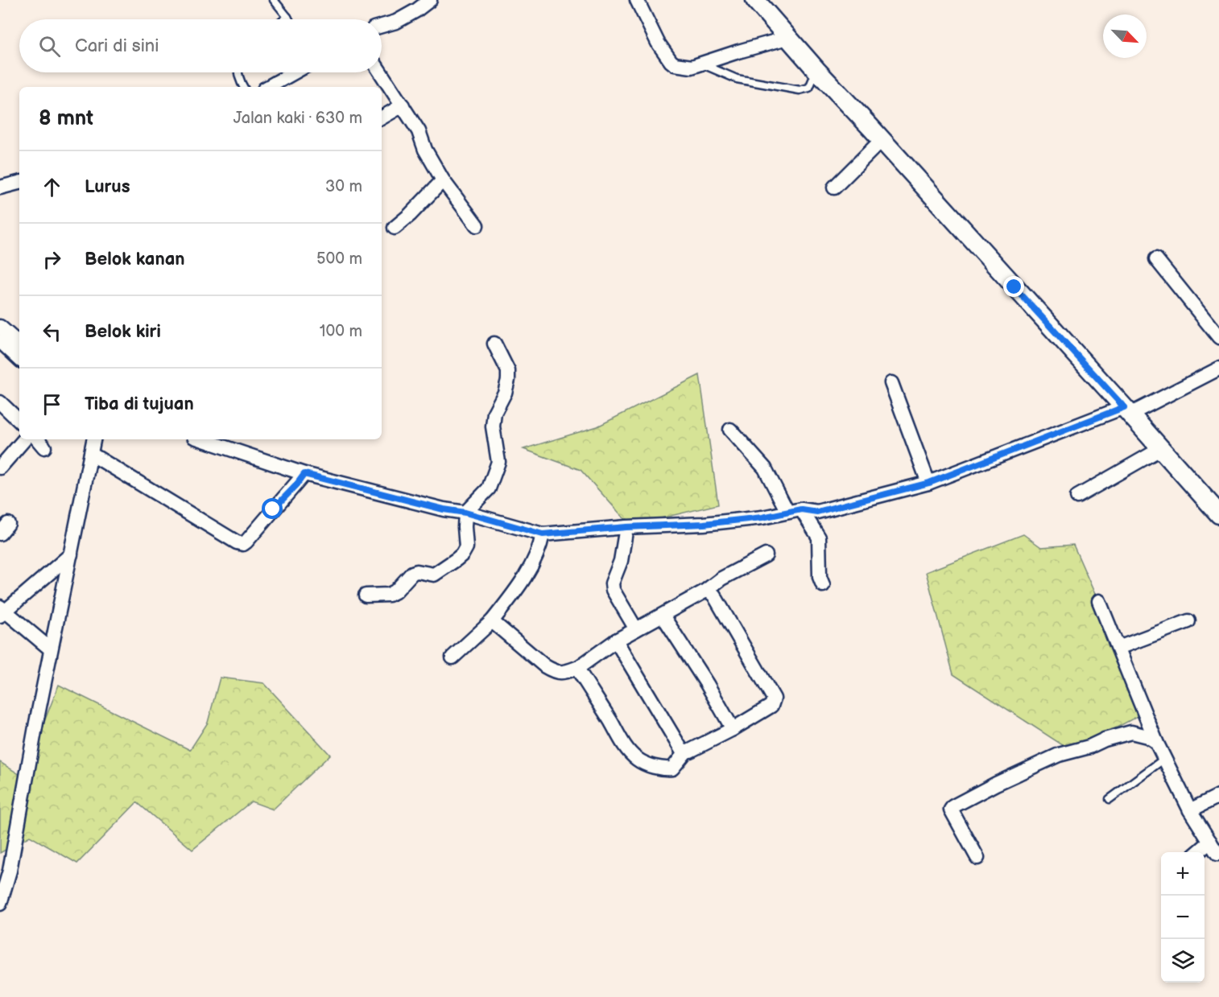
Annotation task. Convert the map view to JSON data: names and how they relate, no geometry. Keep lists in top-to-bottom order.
{
  "north": "bottom right",
  "page": {
    "search": "Cari di sini",
    "heading": ["8 mnt", "Jalan kaki · 630 m"],
    "list": [
      ["Lurus", "30 m"],
      ["Belok kanan", "500 m"],
      ["Belok kiri", "100 m"],
      "Tiba di tujuan"
    ],
    "map_buttons": ["+", "−"]
  }
}
